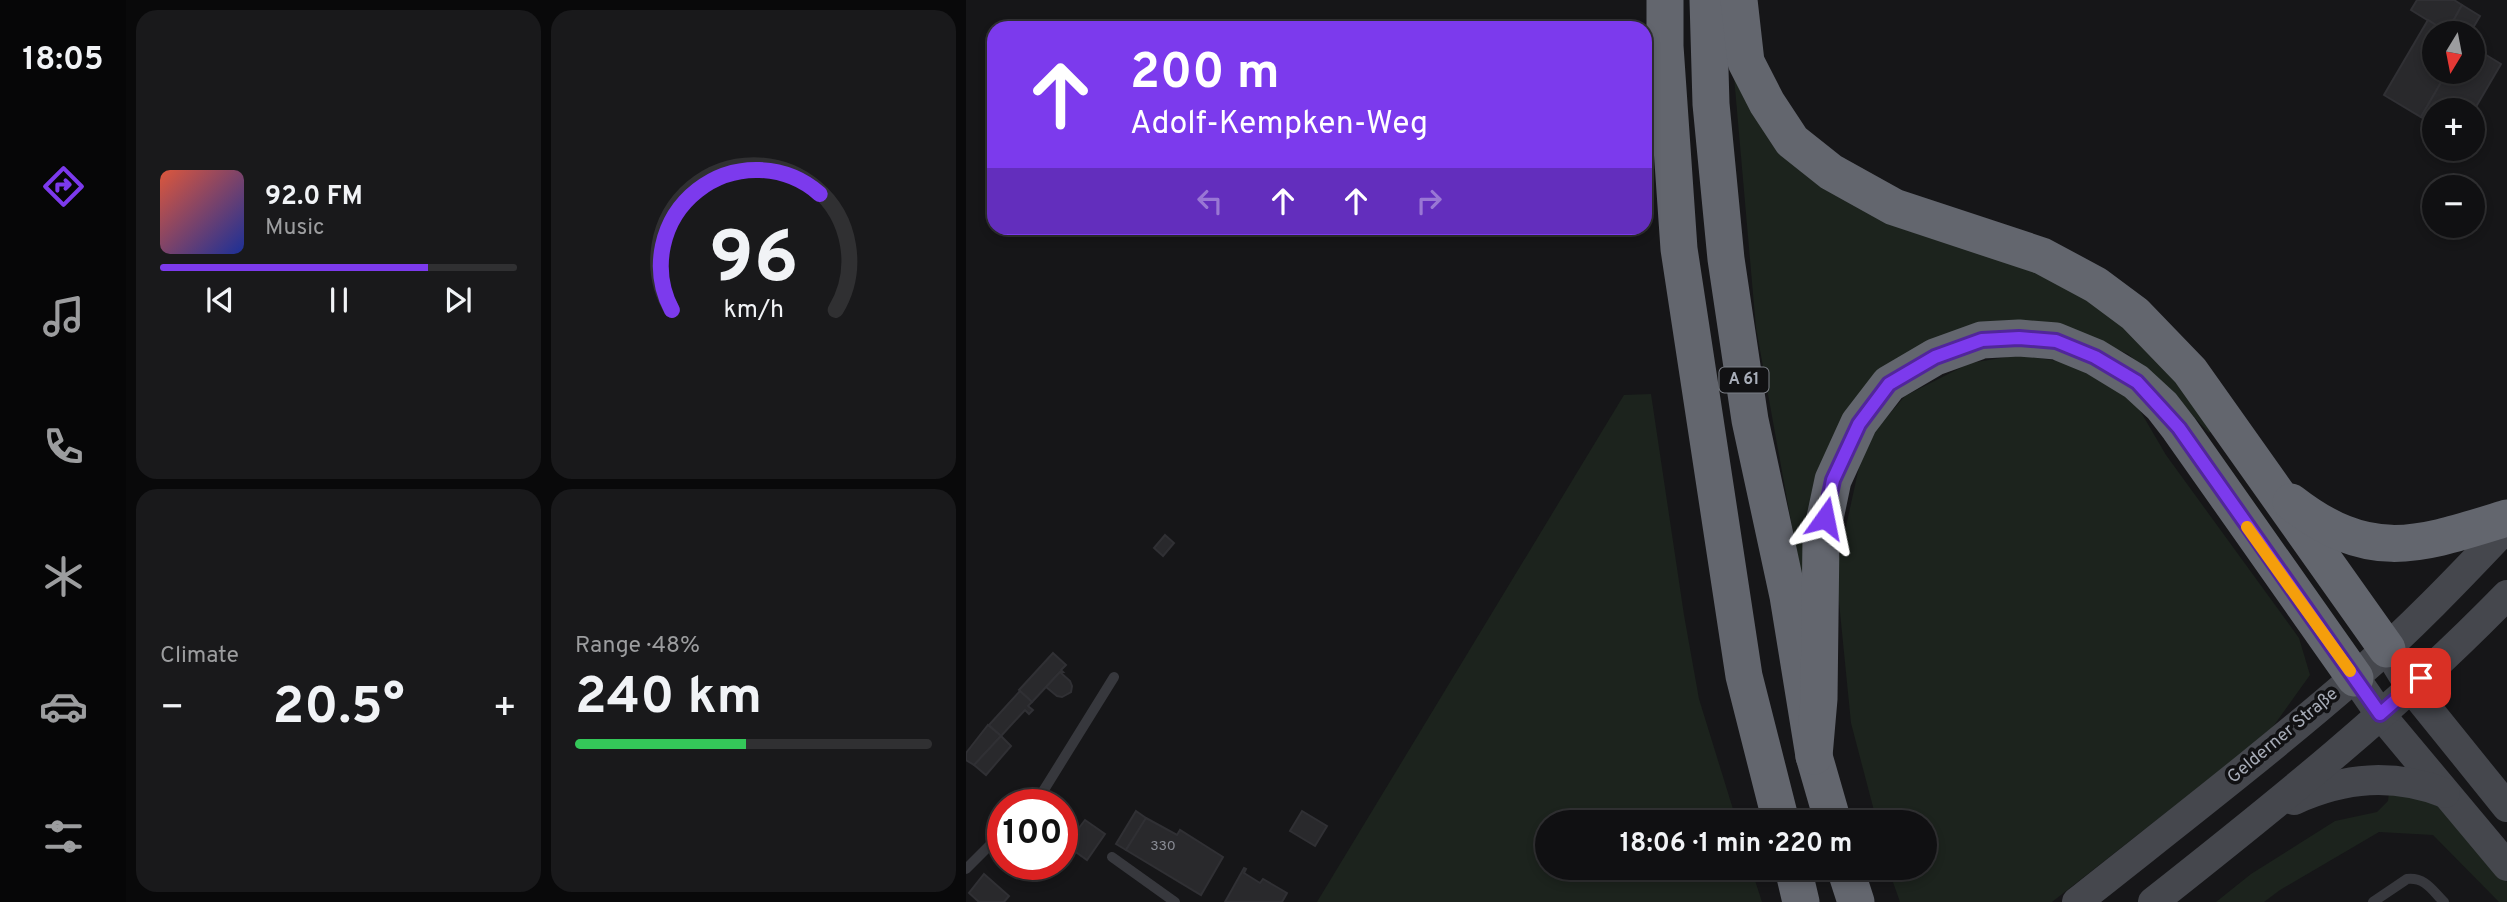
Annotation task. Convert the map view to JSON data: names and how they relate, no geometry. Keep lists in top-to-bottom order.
{
  "streets": {
    "highway": ["A 61"],
    "main road": ["Gelderner Straße"]
  },
  "house_numbers": ["330"],
  "north": "bottom",
  "page": {
    "tabs": "18:05",
    "map_buttons": ["+", "−"],
    "turn": ["200 m", "Adolf-Kempken-Weg"],
    "song": ["92.0 FM", "Music"],
    "tile": [
      "Climate",
      ["Range · 48%", "240 km"]
    ],
    "heat": ["−", "20.5°", "+"],
    "limit": "100",
    "trip": "18:06 · 1 min · 220 m",
    "gauge": ["96", "km/h"]
  }
}
